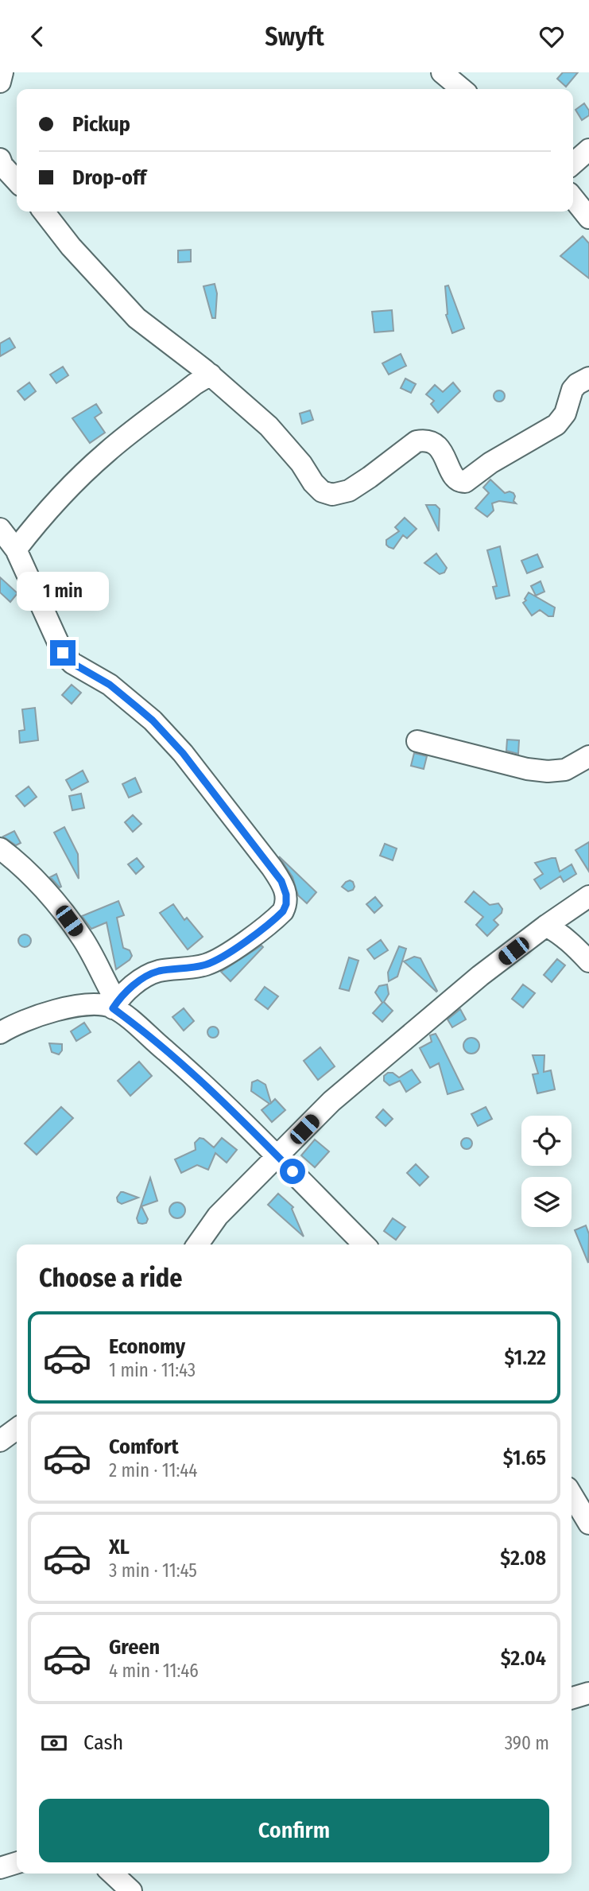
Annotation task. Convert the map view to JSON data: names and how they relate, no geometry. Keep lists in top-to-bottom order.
{
  "page": {
    "header": "Swyft",
    "banner": ["Pickup", "Drop-off"],
    "bubble": "1 min",
    "heading": "Choose a ride",
    "list": [
      {
        "name": "Economy",
        "note": "1 min · 11:43",
        "value": "$1.22"
      },
      {
        "name": "Comfort",
        "note": "2 min · 11:44",
        "value": "$1.65"
      },
      {
        "name": "XL",
        "note": "3 min · 11:45",
        "value": "$2.08"
      },
      {
        "name": "Green",
        "note": "4 min · 11:46",
        "value": "$2.04"
      }
    ],
    "pay": ["Cash", "390 m"],
    "buttons": "Confirm"
  }
}
